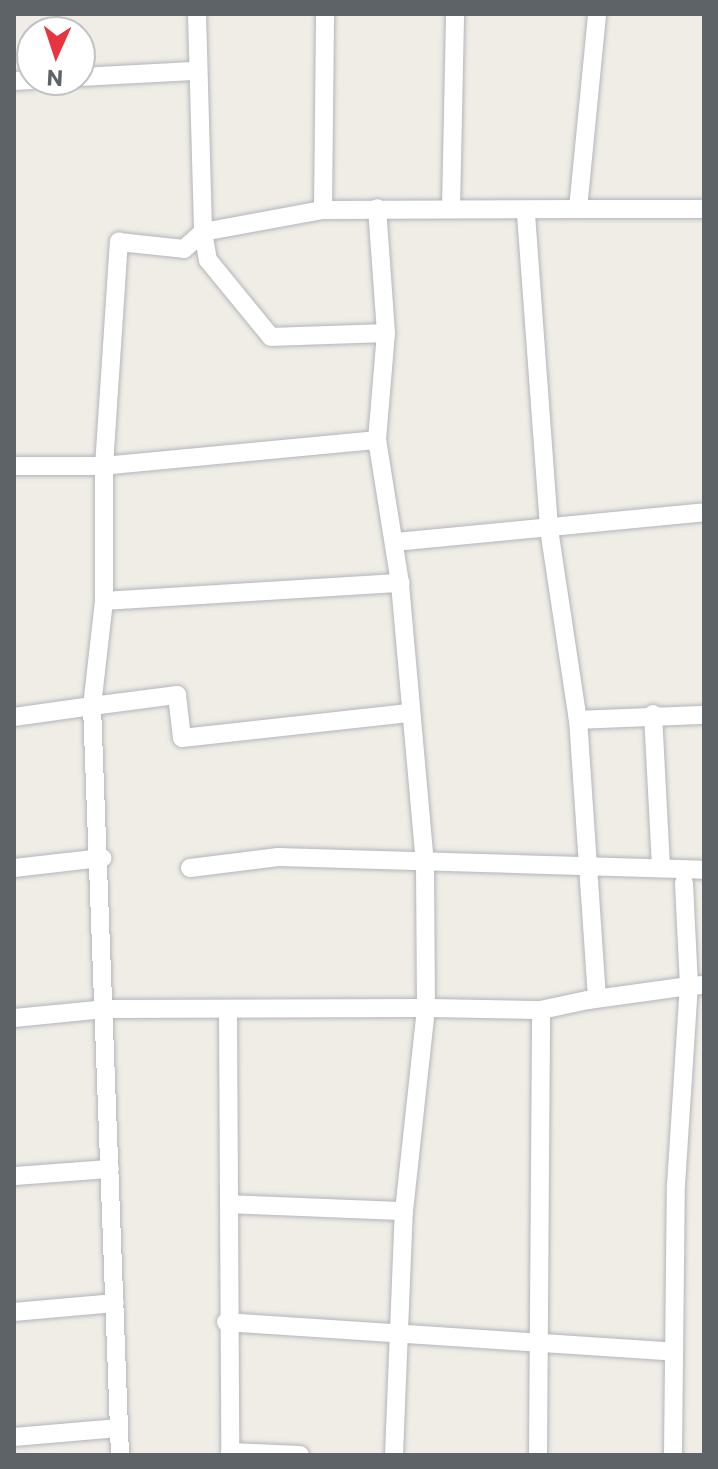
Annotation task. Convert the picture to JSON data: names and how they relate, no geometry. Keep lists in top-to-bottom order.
{
  "north": "bottom"
}
